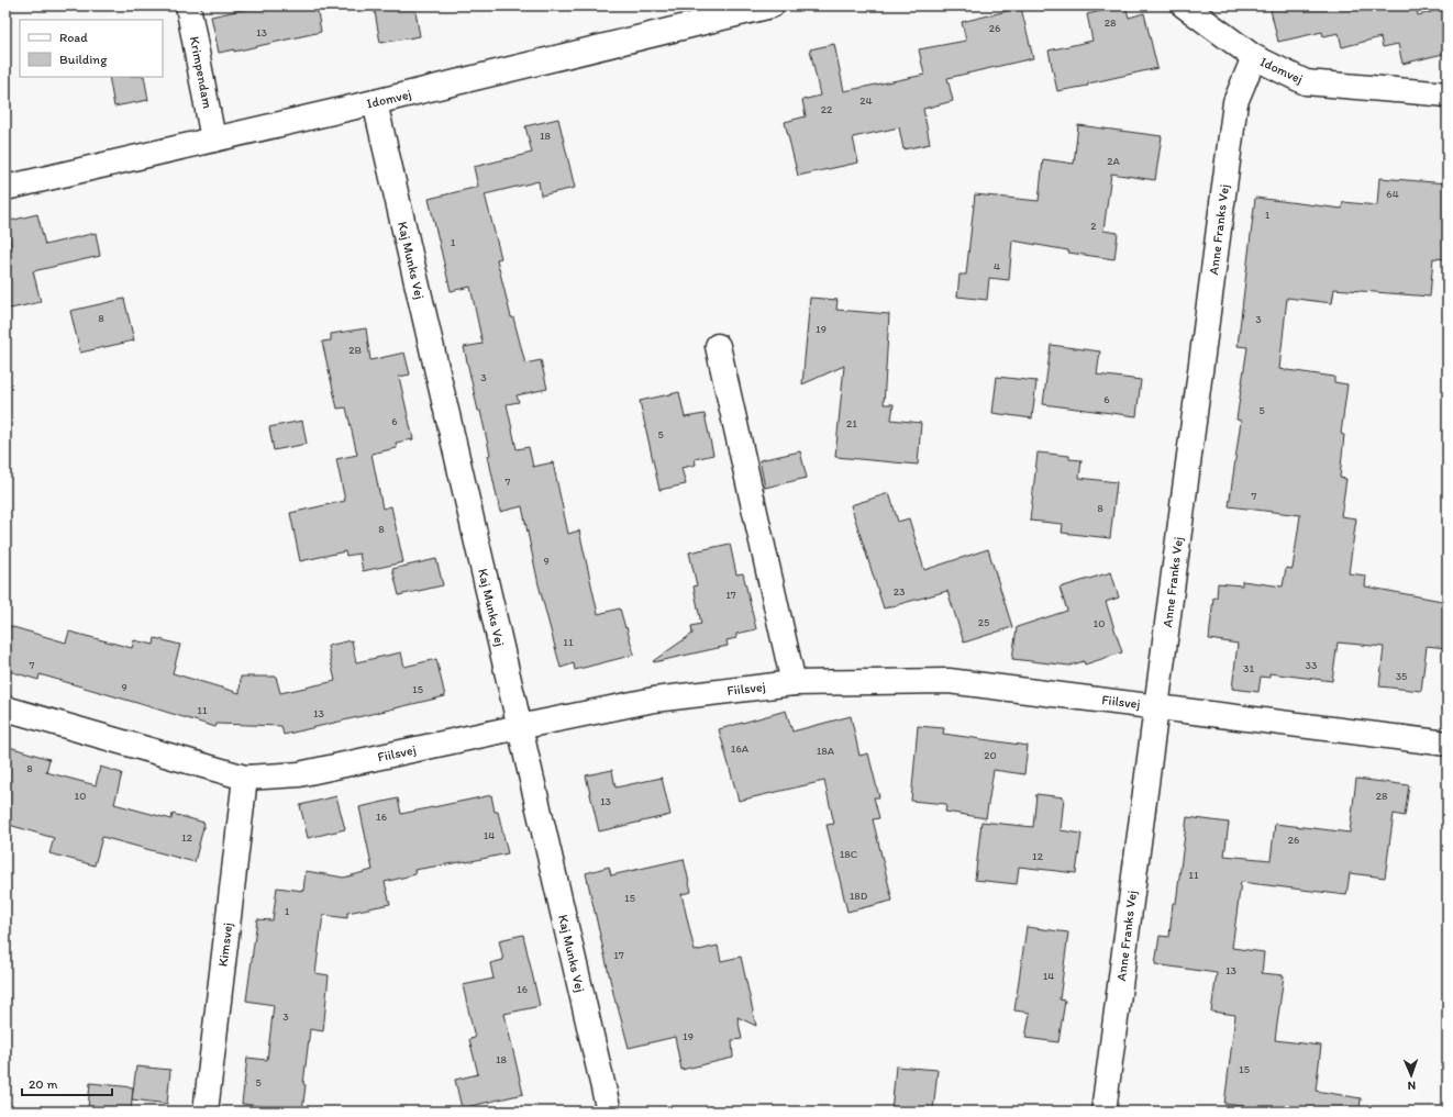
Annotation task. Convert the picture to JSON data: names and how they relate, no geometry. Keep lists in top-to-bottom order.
{
  "streets": {
    "street": [
      "Idomvej",
      "Krimpendam",
      "Anne Franks Vej",
      "Kaj Munks Vej",
      "Fiilsvej",
      "Kimsvej"
    ]
  },
  "crossings": [
    ["Idomvej", "Krimpendam"],
    ["Idomvej", "Anne Franks Vej"],
    ["Idomvej", "Kaj Munks Vej"],
    ["Anne Franks Vej", "Fiilsvej"],
    ["Kaj Munks Vej", "Fiilsvej"],
    ["Fiilsvej", "Kimsvej"]
  ],
  "house_numbers": [
    "28",
    "26",
    "13",
    "24",
    "22",
    "18",
    "2A",
    "64",
    "1",
    "2",
    "1",
    "4",
    "8",
    "3",
    "19",
    "2B",
    "3",
    "6",
    "5",
    "6",
    "21",
    "5",
    "7",
    "7",
    "8",
    "8",
    "9",
    "23",
    "17",
    "25",
    "10",
    "11",
    "7",
    "33",
    "31",
    "35",
    "9",
    "15",
    "11",
    "13",
    "16A",
    "18A",
    "20",
    "8",
    "10",
    "28",
    "13",
    "16",
    "14",
    "12",
    "26",
    "18C",
    "12",
    "11",
    "18D",
    "15",
    "1",
    "17",
    "13",
    "14",
    "16",
    "3",
    "19",
    "18",
    "15",
    "5"
  ],
  "legend": ["Road", "Building"],
  "scale_bar": "20 m",
  "north": "bottom"
}
